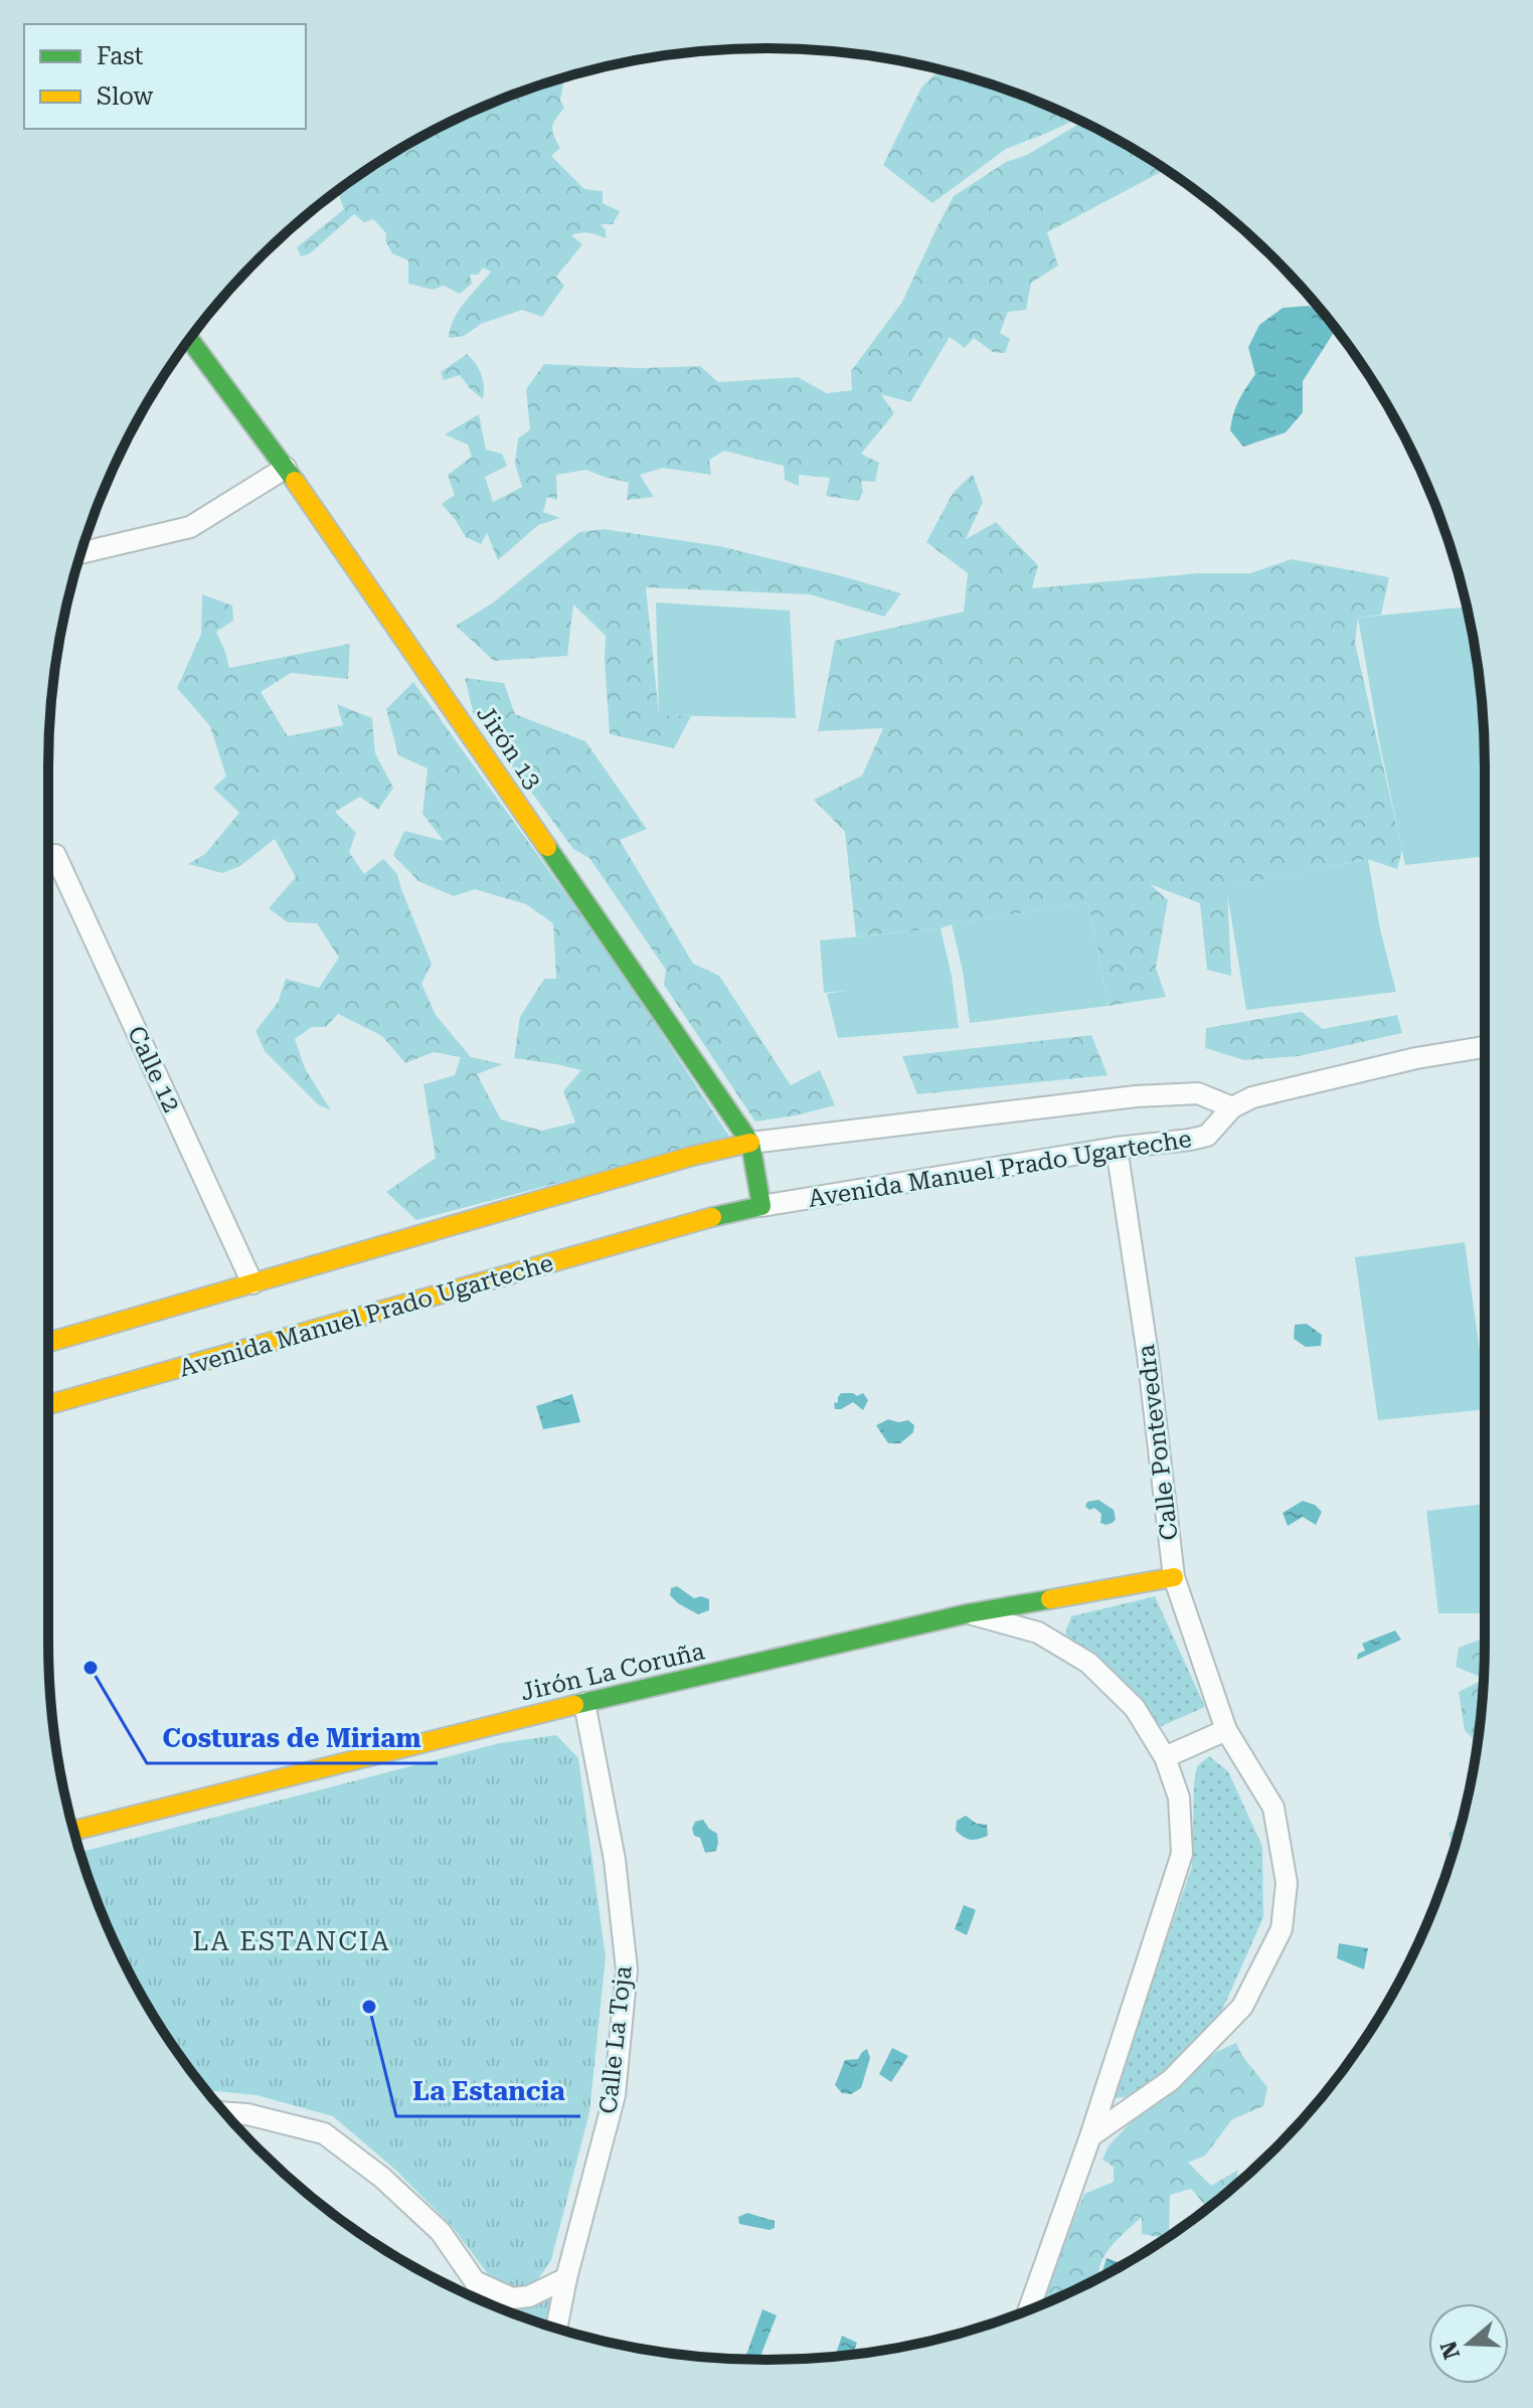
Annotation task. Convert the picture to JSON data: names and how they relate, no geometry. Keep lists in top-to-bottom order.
{
  "streets": {
    "street": [
      "Jirón 13",
      "Calle 12",
      "Avenida Manuel Prado Ugarteche",
      "Calle Pontevedra",
      "Jirón La Coruña",
      "Calle La Toja"
    ]
  },
  "crossings": [
    ["Jirón 13", "Avenida Manuel Prado Ugarteche"],
    ["Calle 12", "Avenida Manuel Prado Ugarteche"],
    ["Avenida Manuel Prado Ugarteche", "Calle Pontevedra"],
    ["Calle Pontevedra", "Jirón La Coruña"],
    ["Jirón La Coruña", "Calle La Toja"]
  ],
  "districts": ["LA ESTANCIA"],
  "places": ["Costuras de Miriam", "La Estancia"],
  "legend": ["Fast", "Slow"],
  "north": "left"
}
